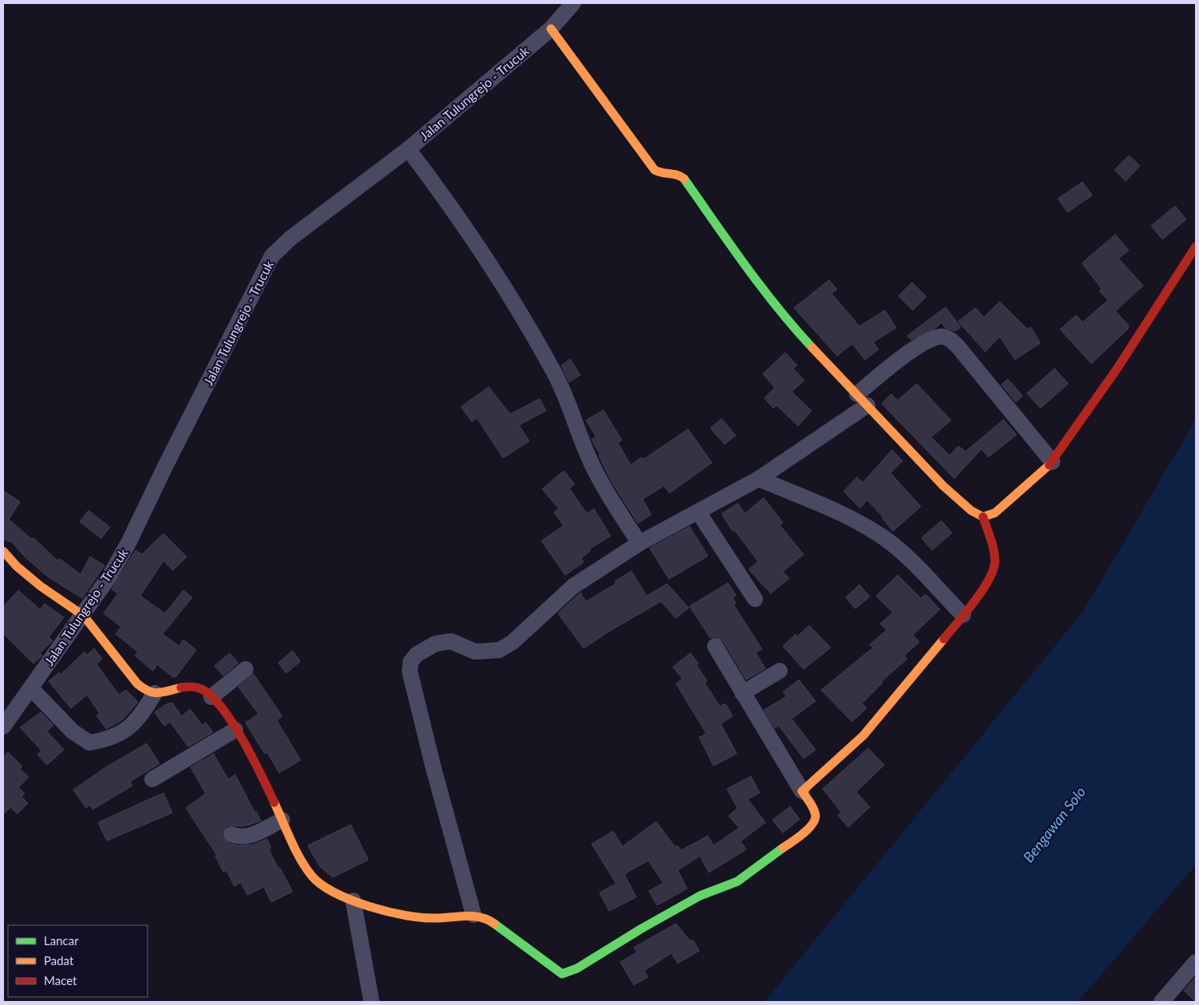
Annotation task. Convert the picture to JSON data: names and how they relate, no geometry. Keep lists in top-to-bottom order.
{
  "streets": {
    "street": ["Jalan Tulungrejo - Trucuk"]
  },
  "water": ["Bengawan Solo"],
  "legend": ["Lancar", "Padat", "Macet"]
}
